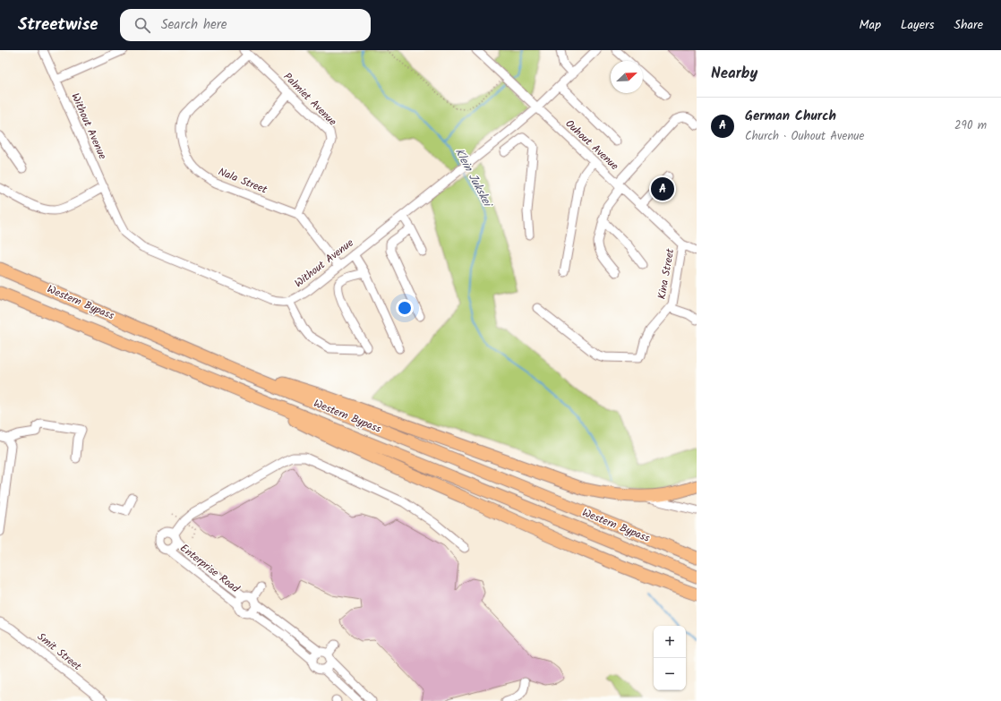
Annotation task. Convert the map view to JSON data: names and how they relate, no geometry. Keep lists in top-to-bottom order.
{
  "streets": {
    "highway": ["Western Bypass"],
    "street": [
      "Palmiet Avenue",
      "Without Avenue",
      "Ouhout Avenue",
      "Nala Street",
      "Kina Street",
      "Enterprise Road",
      "Smit Street"
    ]
  },
  "crossings": [
    ["Palmiet Avenue", "Nala Street"],
    ["Without Avenue", "Ouhout Avenue"],
    ["Ouhout Avenue", "Kina Street"]
  ],
  "water": ["Klein Jukskei"],
  "north": "top right",
  "page": {
    "header": "Streetwise",
    "search": "Search here",
    "nav": ["Map", "Layers", "Share"],
    "heading": "Nearby",
    "list": [
      {
        "mark": "A",
        "name": "German Church",
        "note": "Church · Ouhout Avenue",
        "value": "290 m"
      }
    ],
    "pins": "A",
    "map_buttons": ["+", "−"]
  }
}
